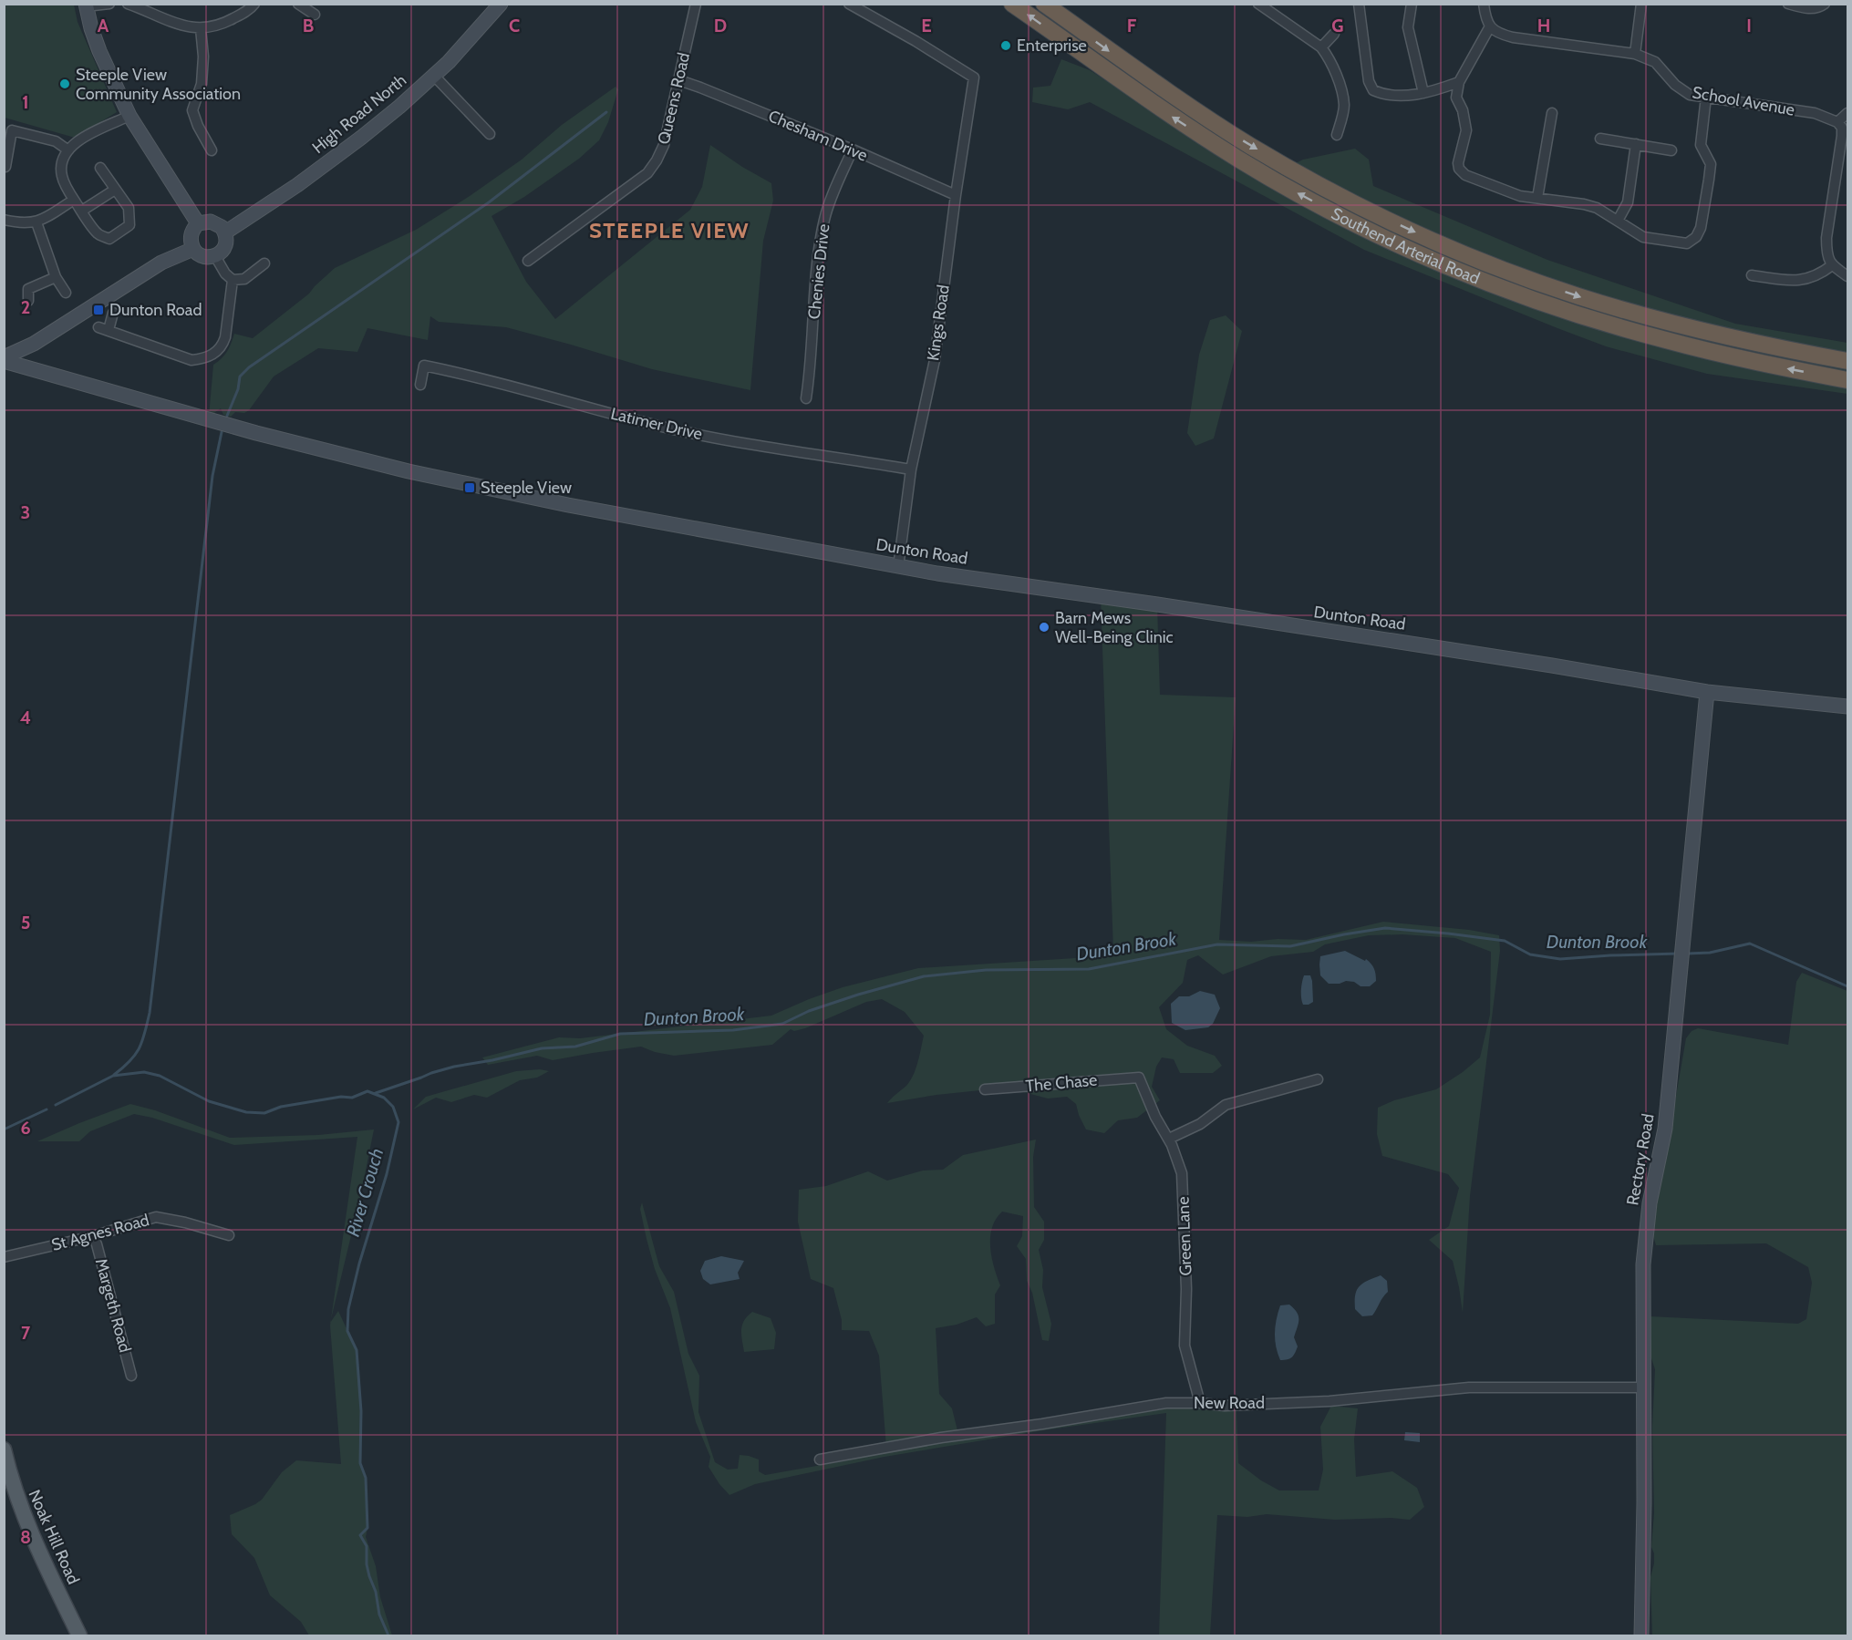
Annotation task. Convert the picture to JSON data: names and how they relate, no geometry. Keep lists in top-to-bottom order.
{
  "streets": {
    "highway": ["Southend Arterial Road"],
    "main road": ["Noak Hill Road"],
    "street": [
      "Queens Road",
      "School Avenue",
      "High Road North",
      "Chesham Drive",
      "Chenies Drive",
      "Kings Road",
      "Latimer Drive",
      "Dunton Road",
      "The Chase",
      "Rectory Road",
      "St Agnes Road",
      "Green Lane",
      "Margeth Road",
      "New Road"
    ]
  },
  "crossings": [
    ["Queens Road", "Chesham Drive"],
    ["Chesham Drive", "Chenies Drive"],
    ["Chesham Drive", "Kings Road"],
    ["Kings Road", "Latimer Drive"],
    ["Kings Road", "Dunton Road"],
    ["Dunton Road", "Rectory Road"],
    ["The Chase", "Green Lane"],
    ["Rectory Road", "New Road"],
    ["St Agnes Road", "Margeth Road"],
    ["Green Lane", "New Road"]
  ],
  "districts": ["STEEPLE VIEW"],
  "water": ["Dunton Brook", "River Crouch"],
  "places": {
    "other": ["Enterprise", "Steeple View Community Association", "Barn Mews Well-Being Clinic"],
    "transit": ["Dunton Road", "Steeple View"]
  },
  "grid": {
    "columns": [
      "A",
      "B",
      "C",
      "D",
      "E",
      "F",
      "G",
      "H",
      "I"
    ],
    "rows": [
      "1",
      "2",
      "3",
      "4",
      "5",
      "6",
      "7",
      "8"
    ]
  }
}
